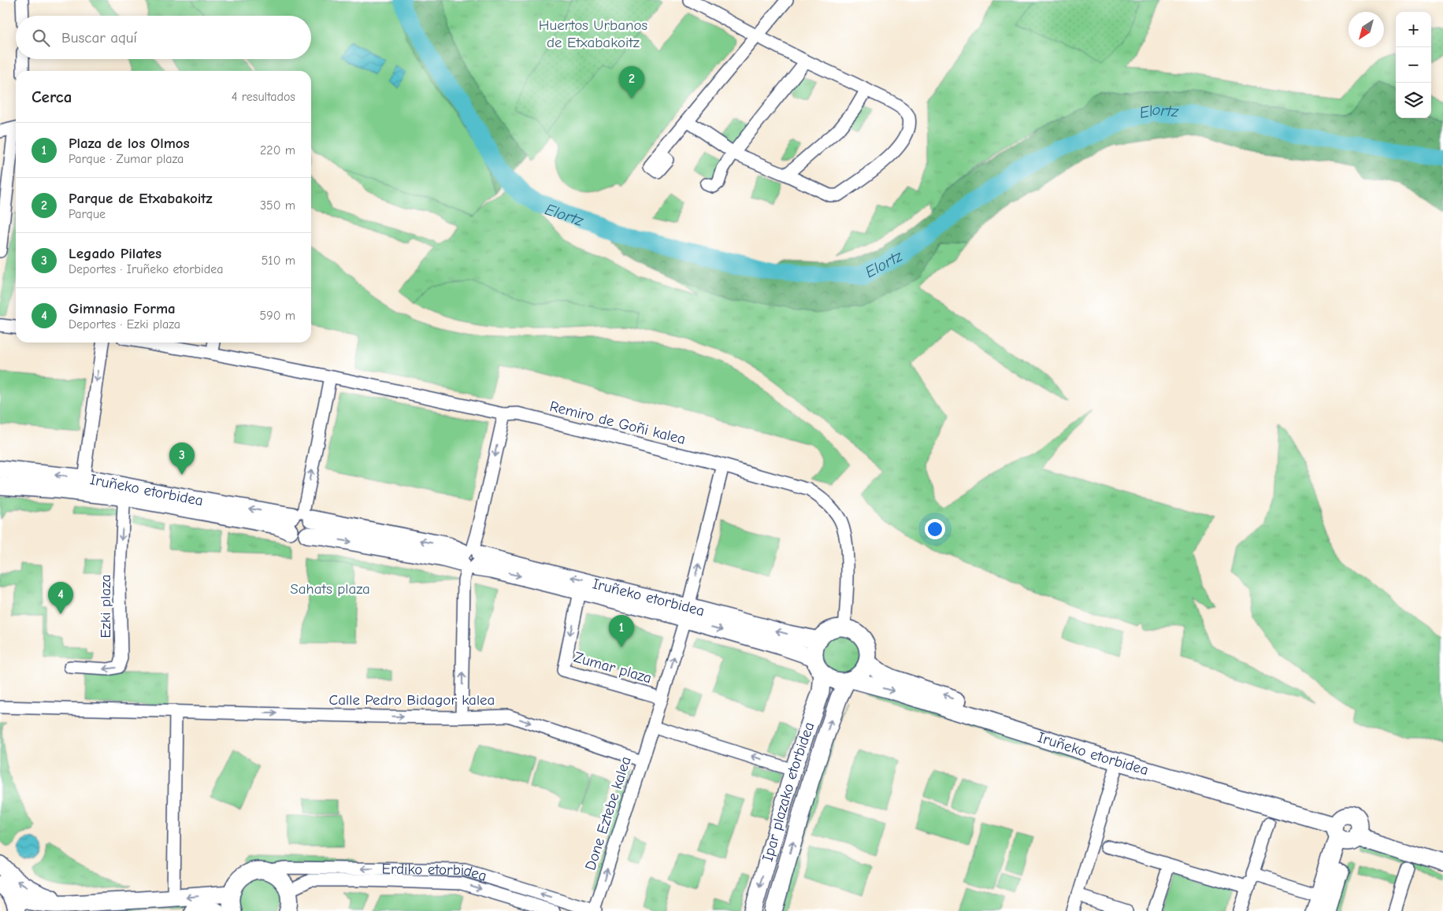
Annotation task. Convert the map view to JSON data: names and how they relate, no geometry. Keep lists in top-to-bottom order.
{
  "streets": {
    "main road": ["Iruñeko etorbidea", "Ipar plazako etorbidea"],
    "street": [
      "Remiro de Goñi kalea",
      "Ezki plaza",
      "Zumar plaza",
      "Calle Pedro Bidagor kalea",
      "Done Eztebe kalea",
      "Erdiko etorbidea"
    ]
  },
  "crossings": [
    ["Remiro de Goñi kalea", "Iruñeko etorbidea"],
    ["Remiro de Goñi kalea", "Ipar plazako etorbidea"],
    ["Iruñeko etorbidea", "Ezki plaza"],
    ["Iruñeko etorbidea", "Zumar plaza"],
    ["Iruñeko etorbidea", "Ipar plazako etorbidea"],
    ["Iruñeko etorbidea", "Done Eztebe kalea"],
    ["Zumar plaza", "Done Eztebe kalea"],
    ["Calle Pedro Bidagor kalea", "Done Eztebe kalea"],
    ["Done Eztebe kalea", "Erdiko etorbidea"]
  ],
  "one_way": ["Ezki plaza", "Calle Pedro Bidagor kalea", "Done Eztebe kalea"],
  "water": ["Elortz"],
  "parks": ["Huertos Urbanos de Etxabakoitz", "Sahats plaza"],
  "north": "bottom left",
  "page": {
    "map_buttons": ["+", "−"],
    "search": "Buscar aquí",
    "pins": [
      "2",
      "3",
      "4",
      "1"
    ],
    "heading": ["Cerca", "4 resultados"],
    "list": [
      {
        "mark": "1",
        "name": "Plaza de los Olmos",
        "note": "Parque · Zumar plaza",
        "value": "220 m"
      },
      {
        "mark": "2",
        "name": "Parque de Etxabakoitz",
        "note": "Parque",
        "value": "350 m"
      },
      {
        "mark": "3",
        "name": "Legado Pilates",
        "note": "Deportes · Iruñeko etorbidea",
        "value": "510 m"
      },
      {
        "mark": "4",
        "name": "Gimnasio Forma",
        "note": "Deportes · Ezki plaza",
        "value": "590 m"
      }
    ]
  }
}
